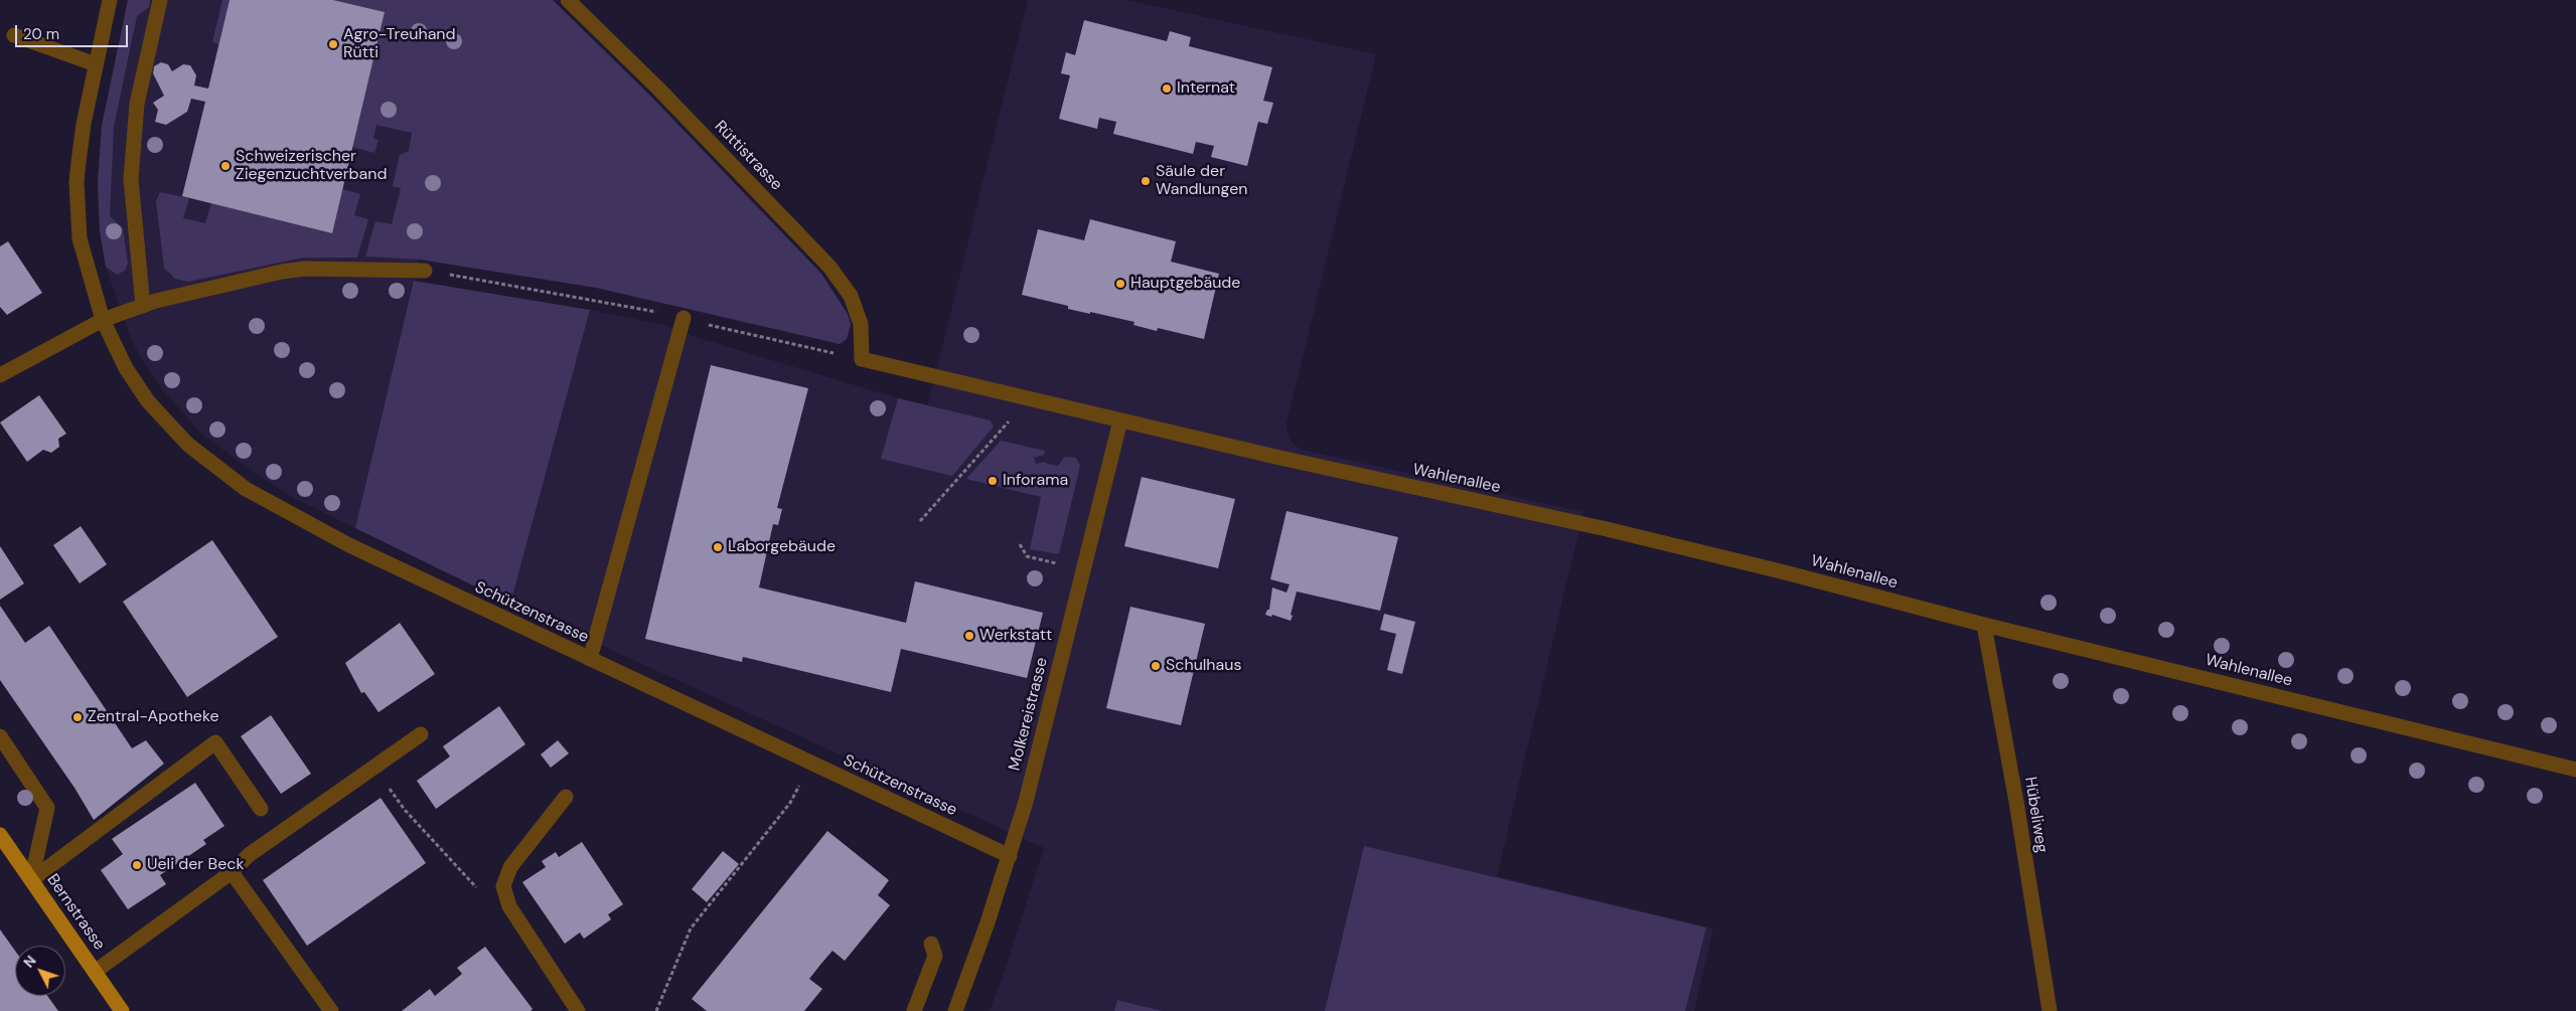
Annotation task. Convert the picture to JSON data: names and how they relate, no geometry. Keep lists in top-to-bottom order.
{
  "streets": {
    "main road": ["Bernstrasse"],
    "street": [
      "Rüttistrasse",
      "Wahlenallee",
      "Schützenstrasse",
      "Molkereistrasse",
      "Hübeliweg"
    ]
  },
  "crossings": [
    ["Rüttistrasse", "Wahlenallee"],
    ["Wahlenallee", "Molkereistrasse"],
    ["Wahlenallee", "Hübeliweg"],
    ["Schützenstrasse", "Molkereistrasse"]
  ],
  "places": [
    "Agro-Treuhand Rütti",
    "Internat",
    "Schweizerischer Ziegenzuchtverband",
    "Säule der Wandlungen",
    "Hauptgebäude",
    "Inforama",
    "Laborgebäude",
    "Werkstatt",
    "Schulhaus",
    "Zentral-Apotheke",
    "Ueli der Beck"
  ],
  "scale_bar": "20 m",
  "north": "top left"
}
